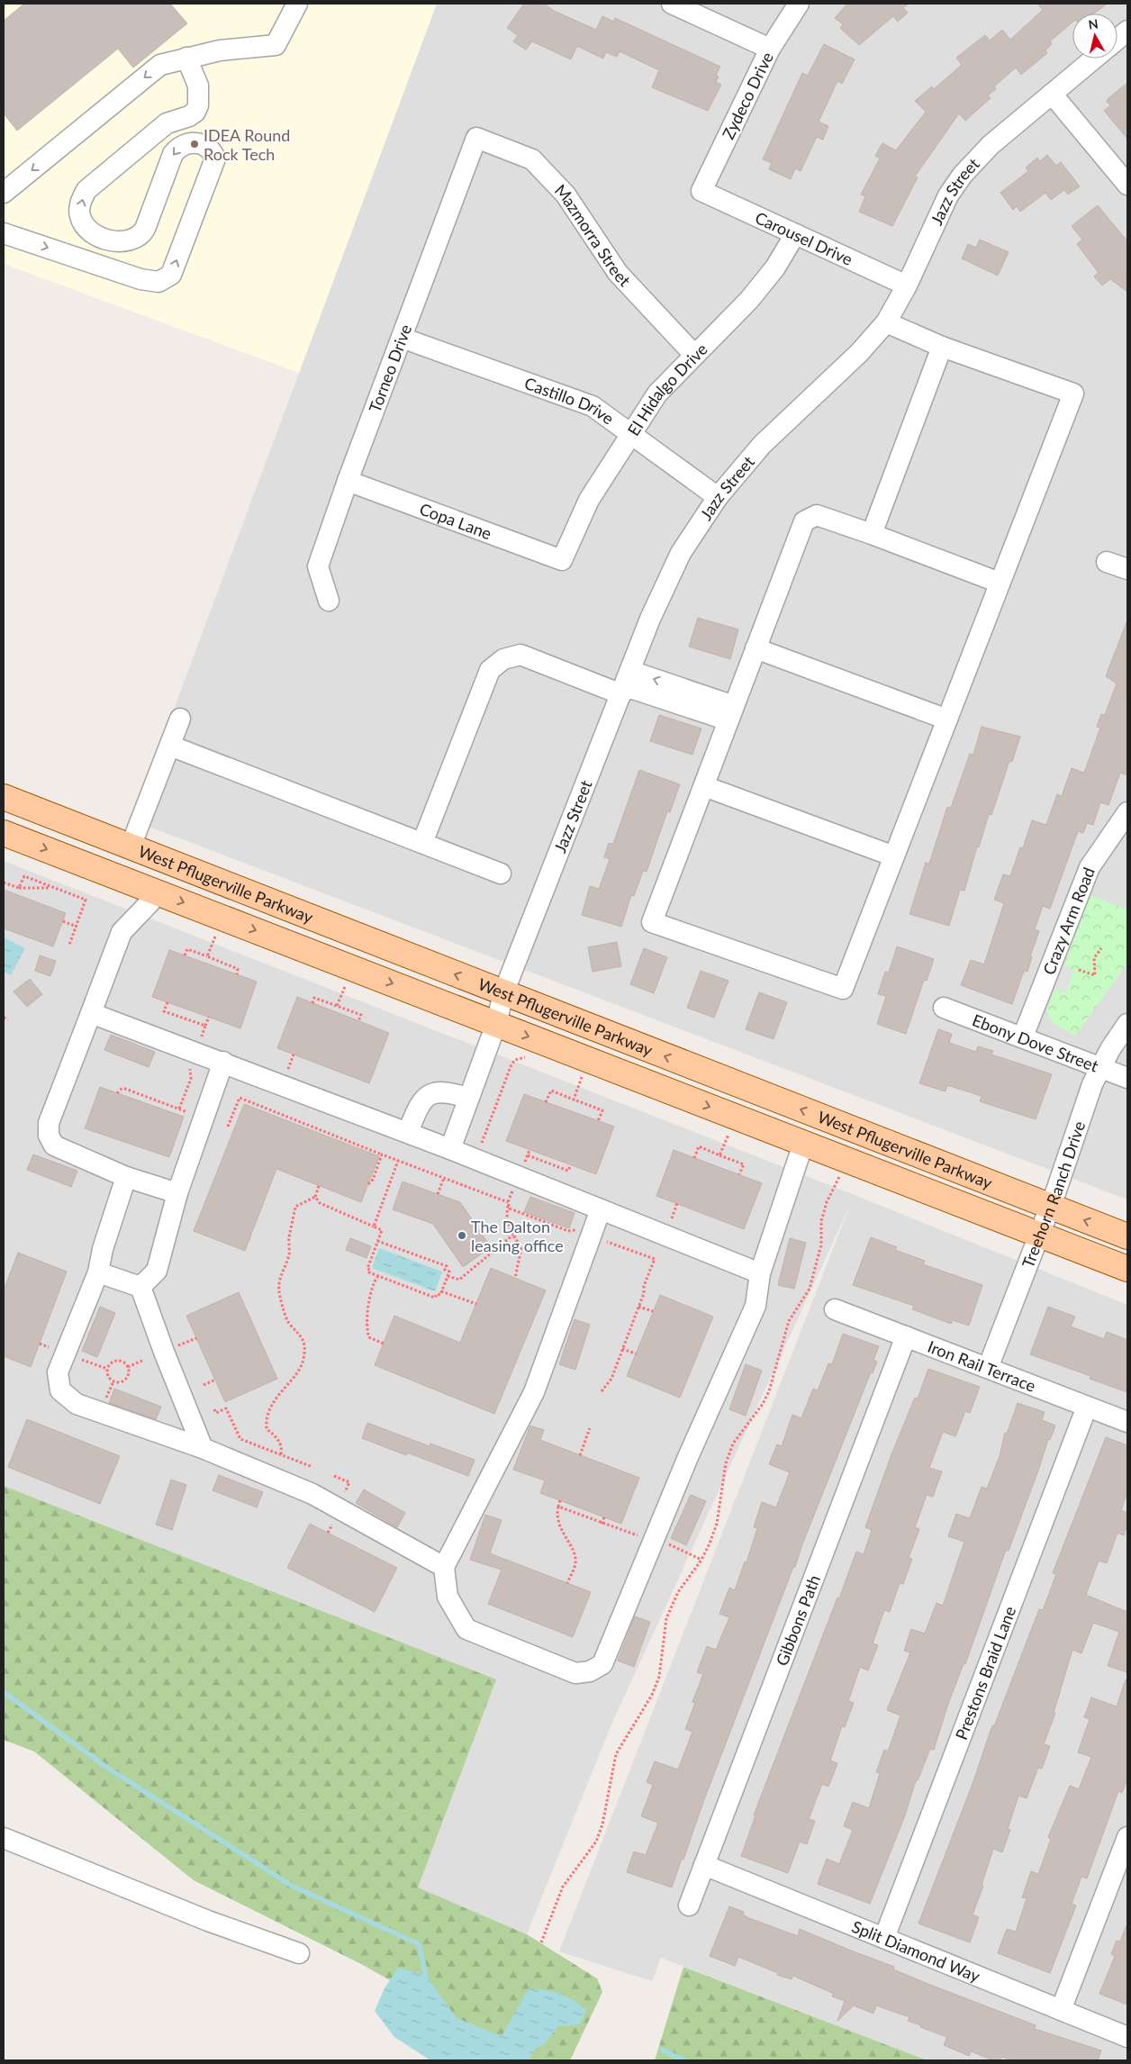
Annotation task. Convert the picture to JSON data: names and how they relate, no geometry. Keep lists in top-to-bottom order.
{
  "streets": {
    "main road": ["West Pflugerville Parkway"],
    "street": [
      "Zydeco Drive",
      "Jazz Street",
      "Mazmorra Street",
      "Carousel Drive",
      "Torneo Drive",
      "El Hidalgo Drive",
      "Castillo Drive",
      "Copa Lane",
      "Crazy Arm Road",
      "Ebony Dove Street",
      "Treehorn Ranch Drive",
      "Iron Rail Terrace",
      "Gibbons Path",
      "Prestons Braid Lane",
      "Split Diamond Way"
    ]
  },
  "crossings": [
    ["Zydeco Drive", "Carousel Drive"],
    ["Jazz Street", "Carousel Drive"],
    ["Jazz Street", "Castillo Drive"],
    ["Jazz Street", "West Pflugerville Parkway"],
    ["Mazmorra Street", "Torneo Drive"],
    ["Mazmorra Street", "El Hidalgo Drive"],
    ["Carousel Drive", "El Hidalgo Drive"],
    ["Torneo Drive", "Castillo Drive"],
    ["Torneo Drive", "Copa Lane"],
    ["El Hidalgo Drive", "Castillo Drive"],
    ["El Hidalgo Drive", "Copa Lane"],
    ["West Pflugerville Parkway", "Treehorn Ranch Drive"],
    ["Crazy Arm Road", "Ebony Dove Street"],
    ["Ebony Dove Street", "Treehorn Ranch Drive"],
    ["Treehorn Ranch Drive", "Iron Rail Terrace"],
    ["Iron Rail Terrace", "Gibbons Path"],
    ["Iron Rail Terrace", "Prestons Braid Lane"],
    ["Gibbons Path", "Split Diamond Way"],
    ["Prestons Braid Lane", "Split Diamond Way"]
  ],
  "places": ["IDEA Round Rock Tech", "The Dalton leasing office"],
  "north": "top"
}
